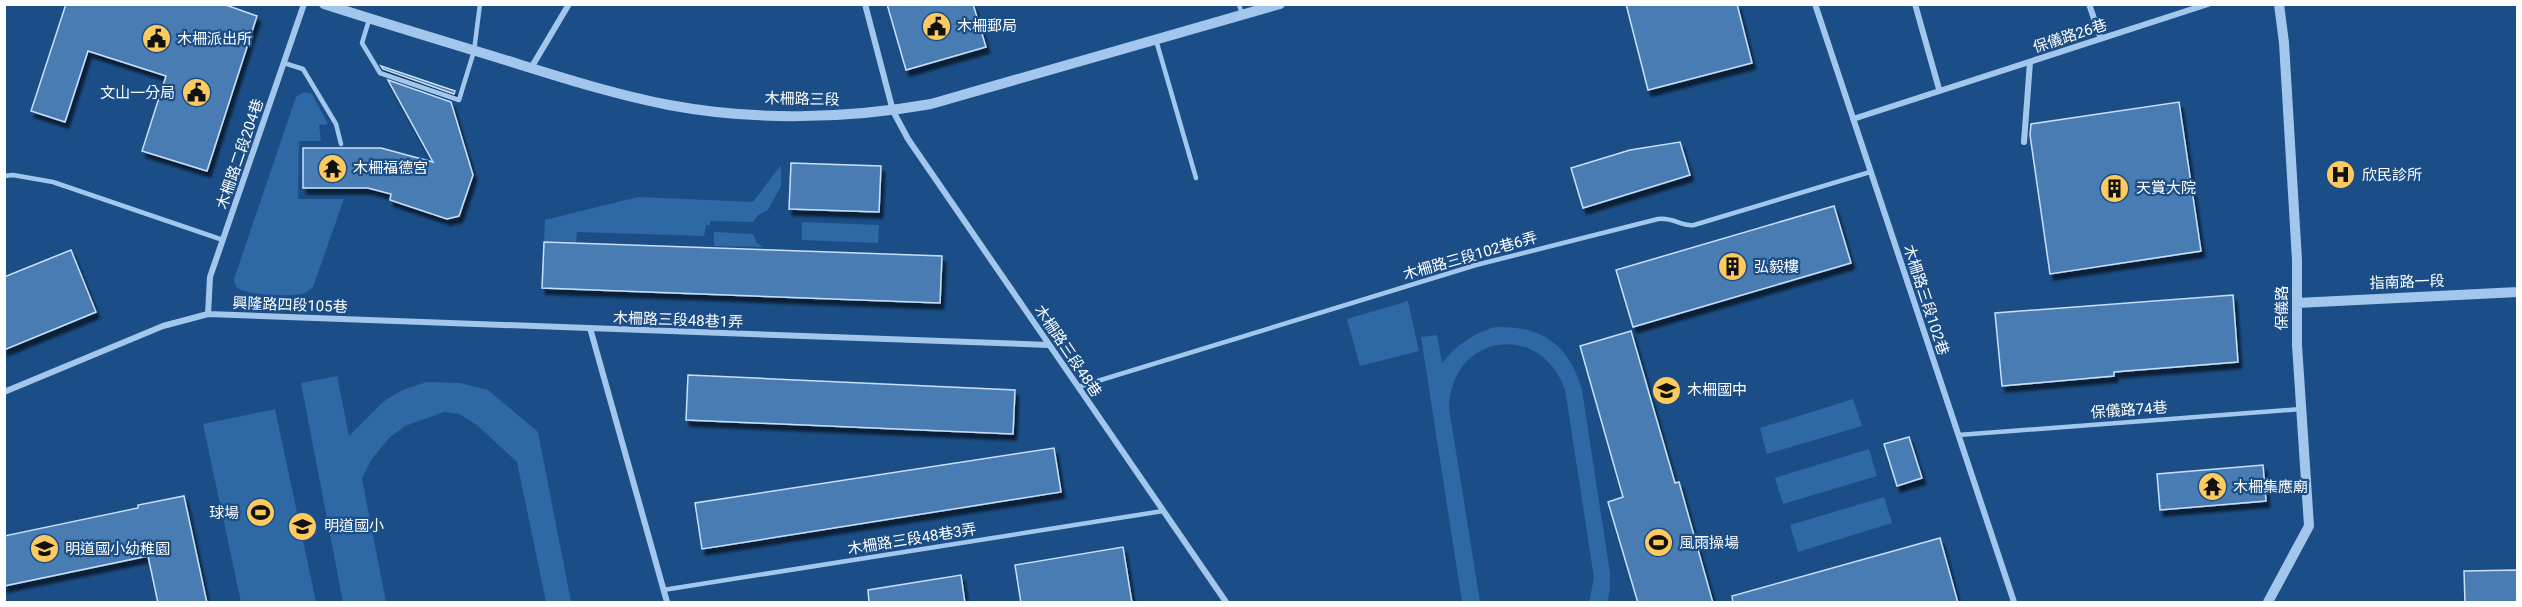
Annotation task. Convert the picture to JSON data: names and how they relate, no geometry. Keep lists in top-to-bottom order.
{
  "streets": {
    "street": [
      "保儀路26巷",
      "木柵路三段",
      "木柵路二段204巷",
      "指南路一段",
      "木柵路三段102巷",
      "興隆路四段105巷",
      "保儀路",
      "木柵路三段48巷1弄",
      "木柵路三段48巷"
    ],
    "lane": ["木柵路三段102巷6弄", "保儀路74巷", "木柵路三段48巷3弄"]
  },
  "crossings": [
    ["保儀路26巷", "木柵路三段102巷"],
    ["木柵路三段", "木柵路三段48巷"],
    ["木柵路二段204巷", "興隆路四段105巷"],
    ["木柵路三段102巷6弄", "木柵路三段102巷"],
    ["木柵路三段102巷6弄", "木柵路三段48巷"],
    ["指南路一段", "保儀路"],
    ["木柵路三段102巷", "保儀路74巷"],
    ["興隆路四段105巷", "木柵路三段48巷1弄"],
    ["保儀路", "保儀路74巷"],
    ["木柵路三段48巷1弄", "木柵路三段48巷"],
    ["木柵路三段48巷1弄", "木柵路三段48巷3弄"],
    ["木柵路三段48巷", "木柵路三段48巷3弄"]
  ],
  "places": {
    "public building": ["木柵郵局", "木柵派出所", "文山一分局"],
    "temple": ["木柵福德宮", "木柵集應廟"],
    "hospital": ["欣民診所"],
    "building": ["天賞大院", "弘毅樓"],
    "school or university": ["木柵國中", "明道國小", "明道國小幼稚園"],
    "sports": ["球場", "風雨操場"]
  }
}
